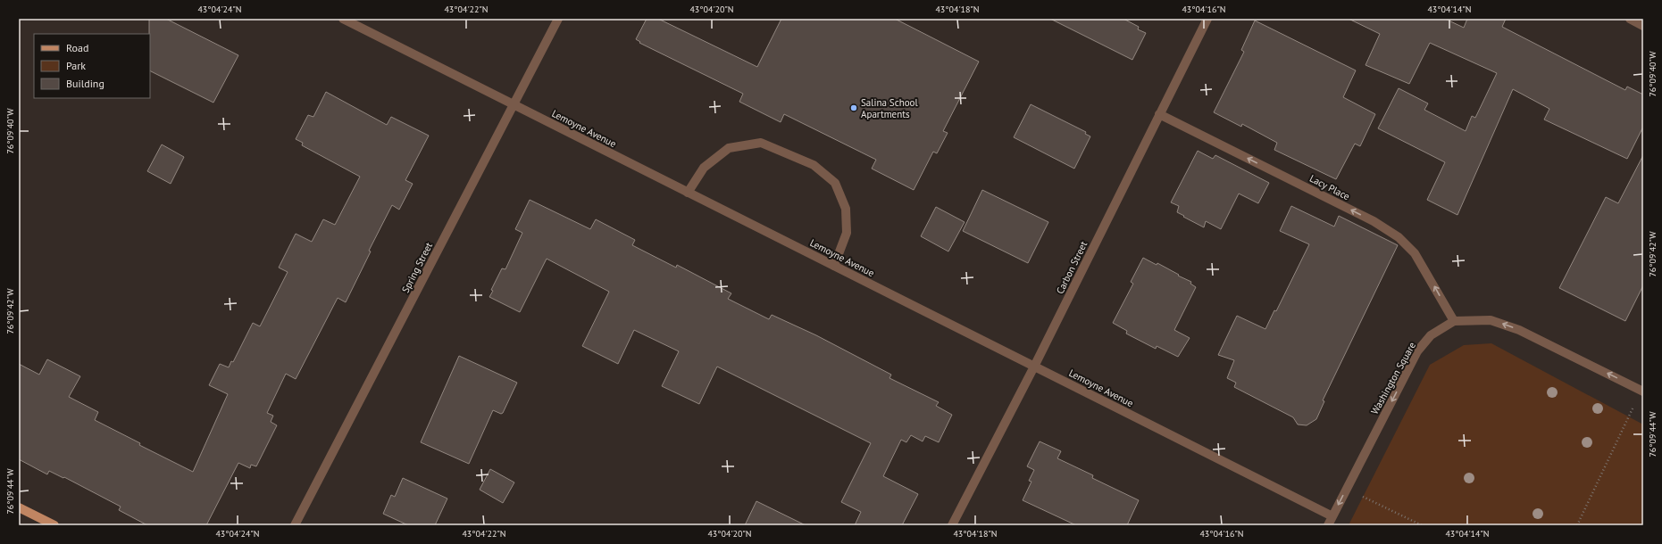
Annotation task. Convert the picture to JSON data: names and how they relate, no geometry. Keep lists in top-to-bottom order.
{
  "streets": {
    "street": [
      "Lemoyne Avenue",
      "Lacy Place",
      "Spring Street",
      "Carbon Street",
      "Washington Square"
    ]
  },
  "crossings": [
    ["Lemoyne Avenue", "Spring Street"],
    ["Lemoyne Avenue", "Carbon Street"],
    ["Lemoyne Avenue", "Washington Square"],
    ["Lacy Place", "Carbon Street"],
    ["Lacy Place", "Washington Square"]
  ],
  "one_way": ["Lacy Place", "Washington Square"],
  "places": ["Salina School Apartments"],
  "legend": ["Road", "Park", "Building"],
  "coordinates": [
    "43°04'24\"N",
    "43°04'22\"N",
    "43°04'20\"N",
    "43°04'18\"N",
    "43°04'16\"N",
    "43°04'14\"N",
    "76°09'40\"W",
    "76°09'42\"W",
    "76°09'44\"W"
  ]
}
